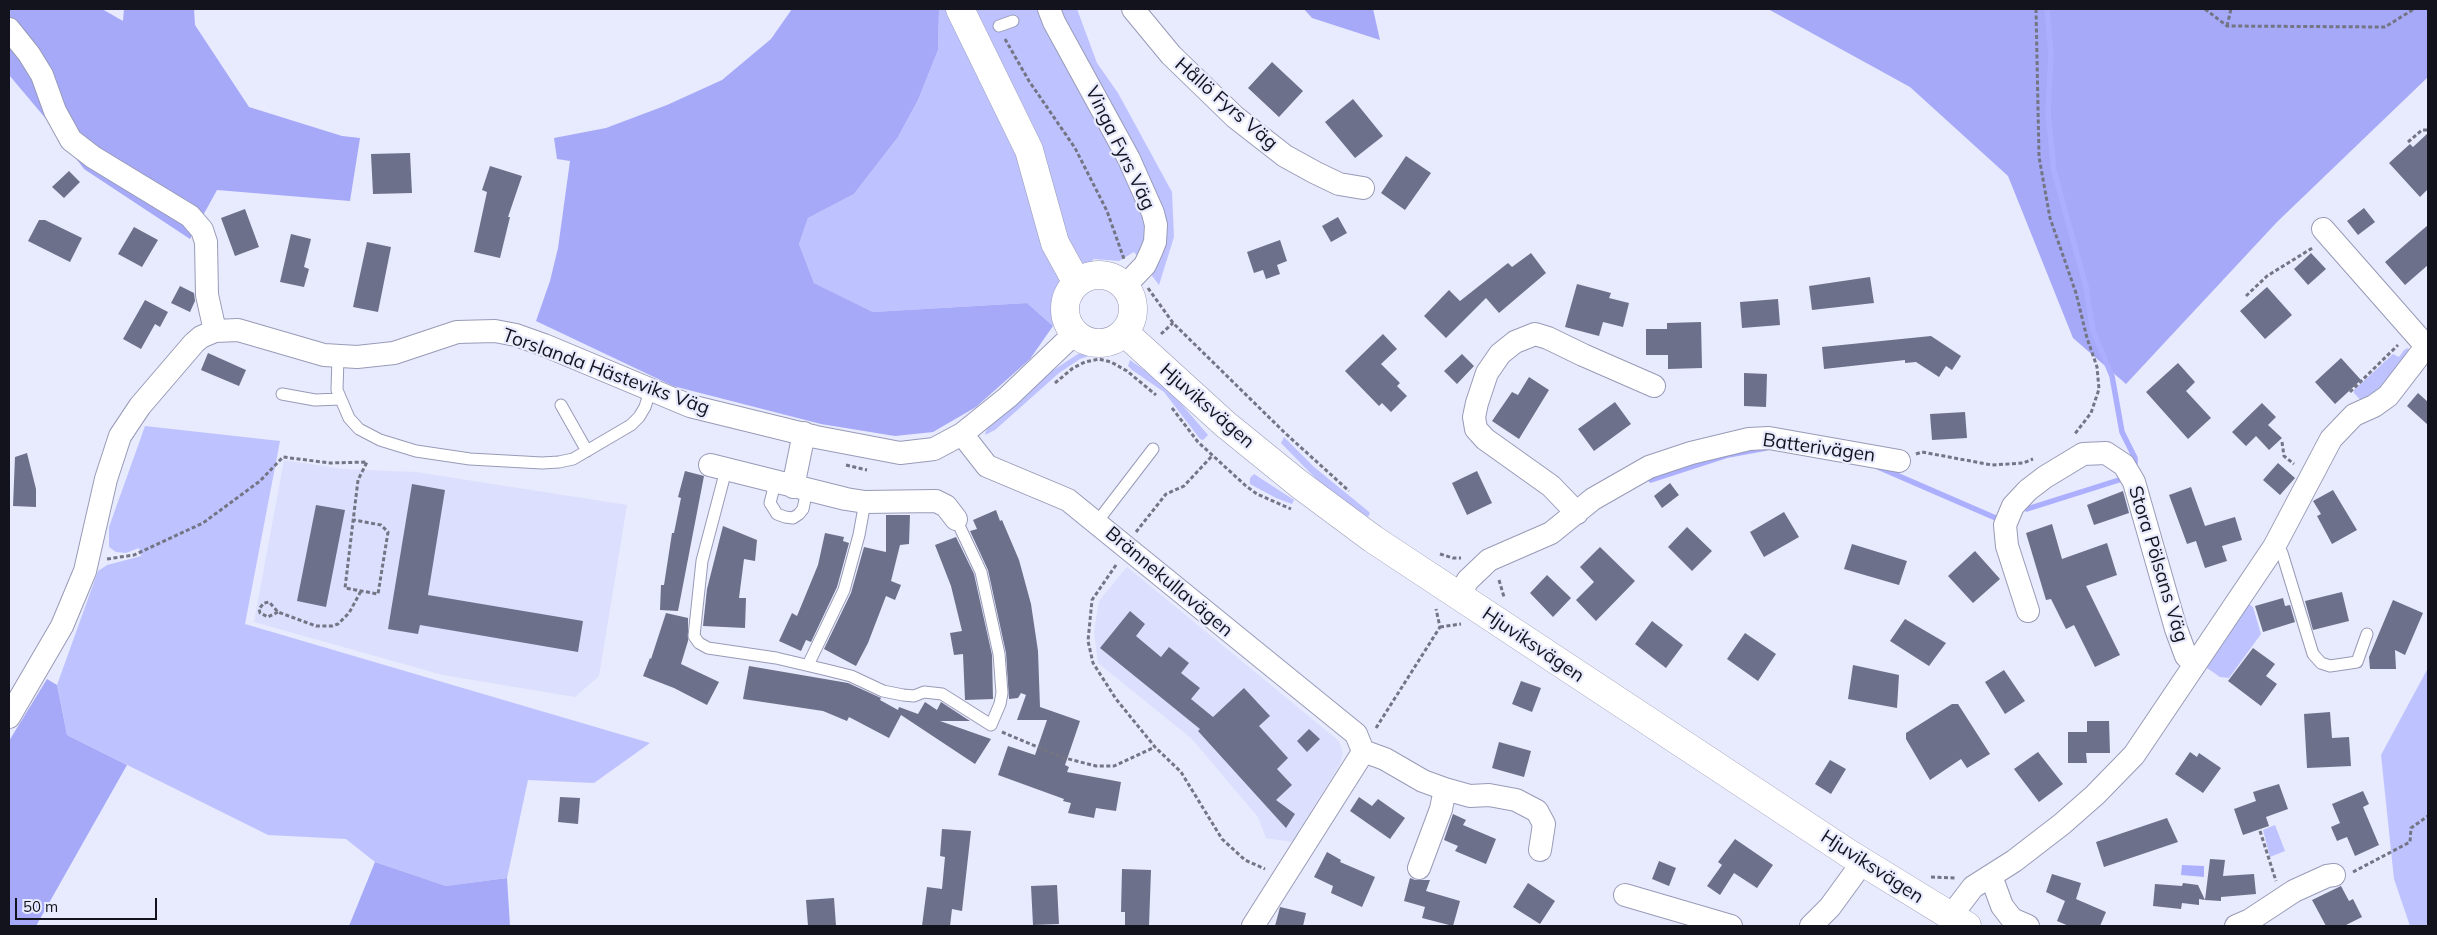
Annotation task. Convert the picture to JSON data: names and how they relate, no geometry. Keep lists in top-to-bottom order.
{
  "streets": {
    "main road": ["Hjuviksvägen"],
    "street": [
      "Hållö Fyrs Väg",
      "Vinga Fyrs Väg",
      "Torslanda Hästeviks Väg",
      "Batterivägen",
      "Stora Pölsans Väg",
      "Brännekullavägen"
    ]
  },
  "crossings": [
    ["Vinga Fyrs Väg", "Torslanda Hästeviks Väg"],
    ["Vinga Fyrs Väg", "Hjuviksvägen"],
    ["Torslanda Hästeviks Väg", "Hjuviksvägen"],
    ["Torslanda Hästeviks Väg", "Brännekullavägen"],
    ["Hjuviksvägen", "Batterivägen"],
    ["Hjuviksvägen", "Stora Pölsans Väg"]
  ],
  "scale_bar": "50 m"
}
